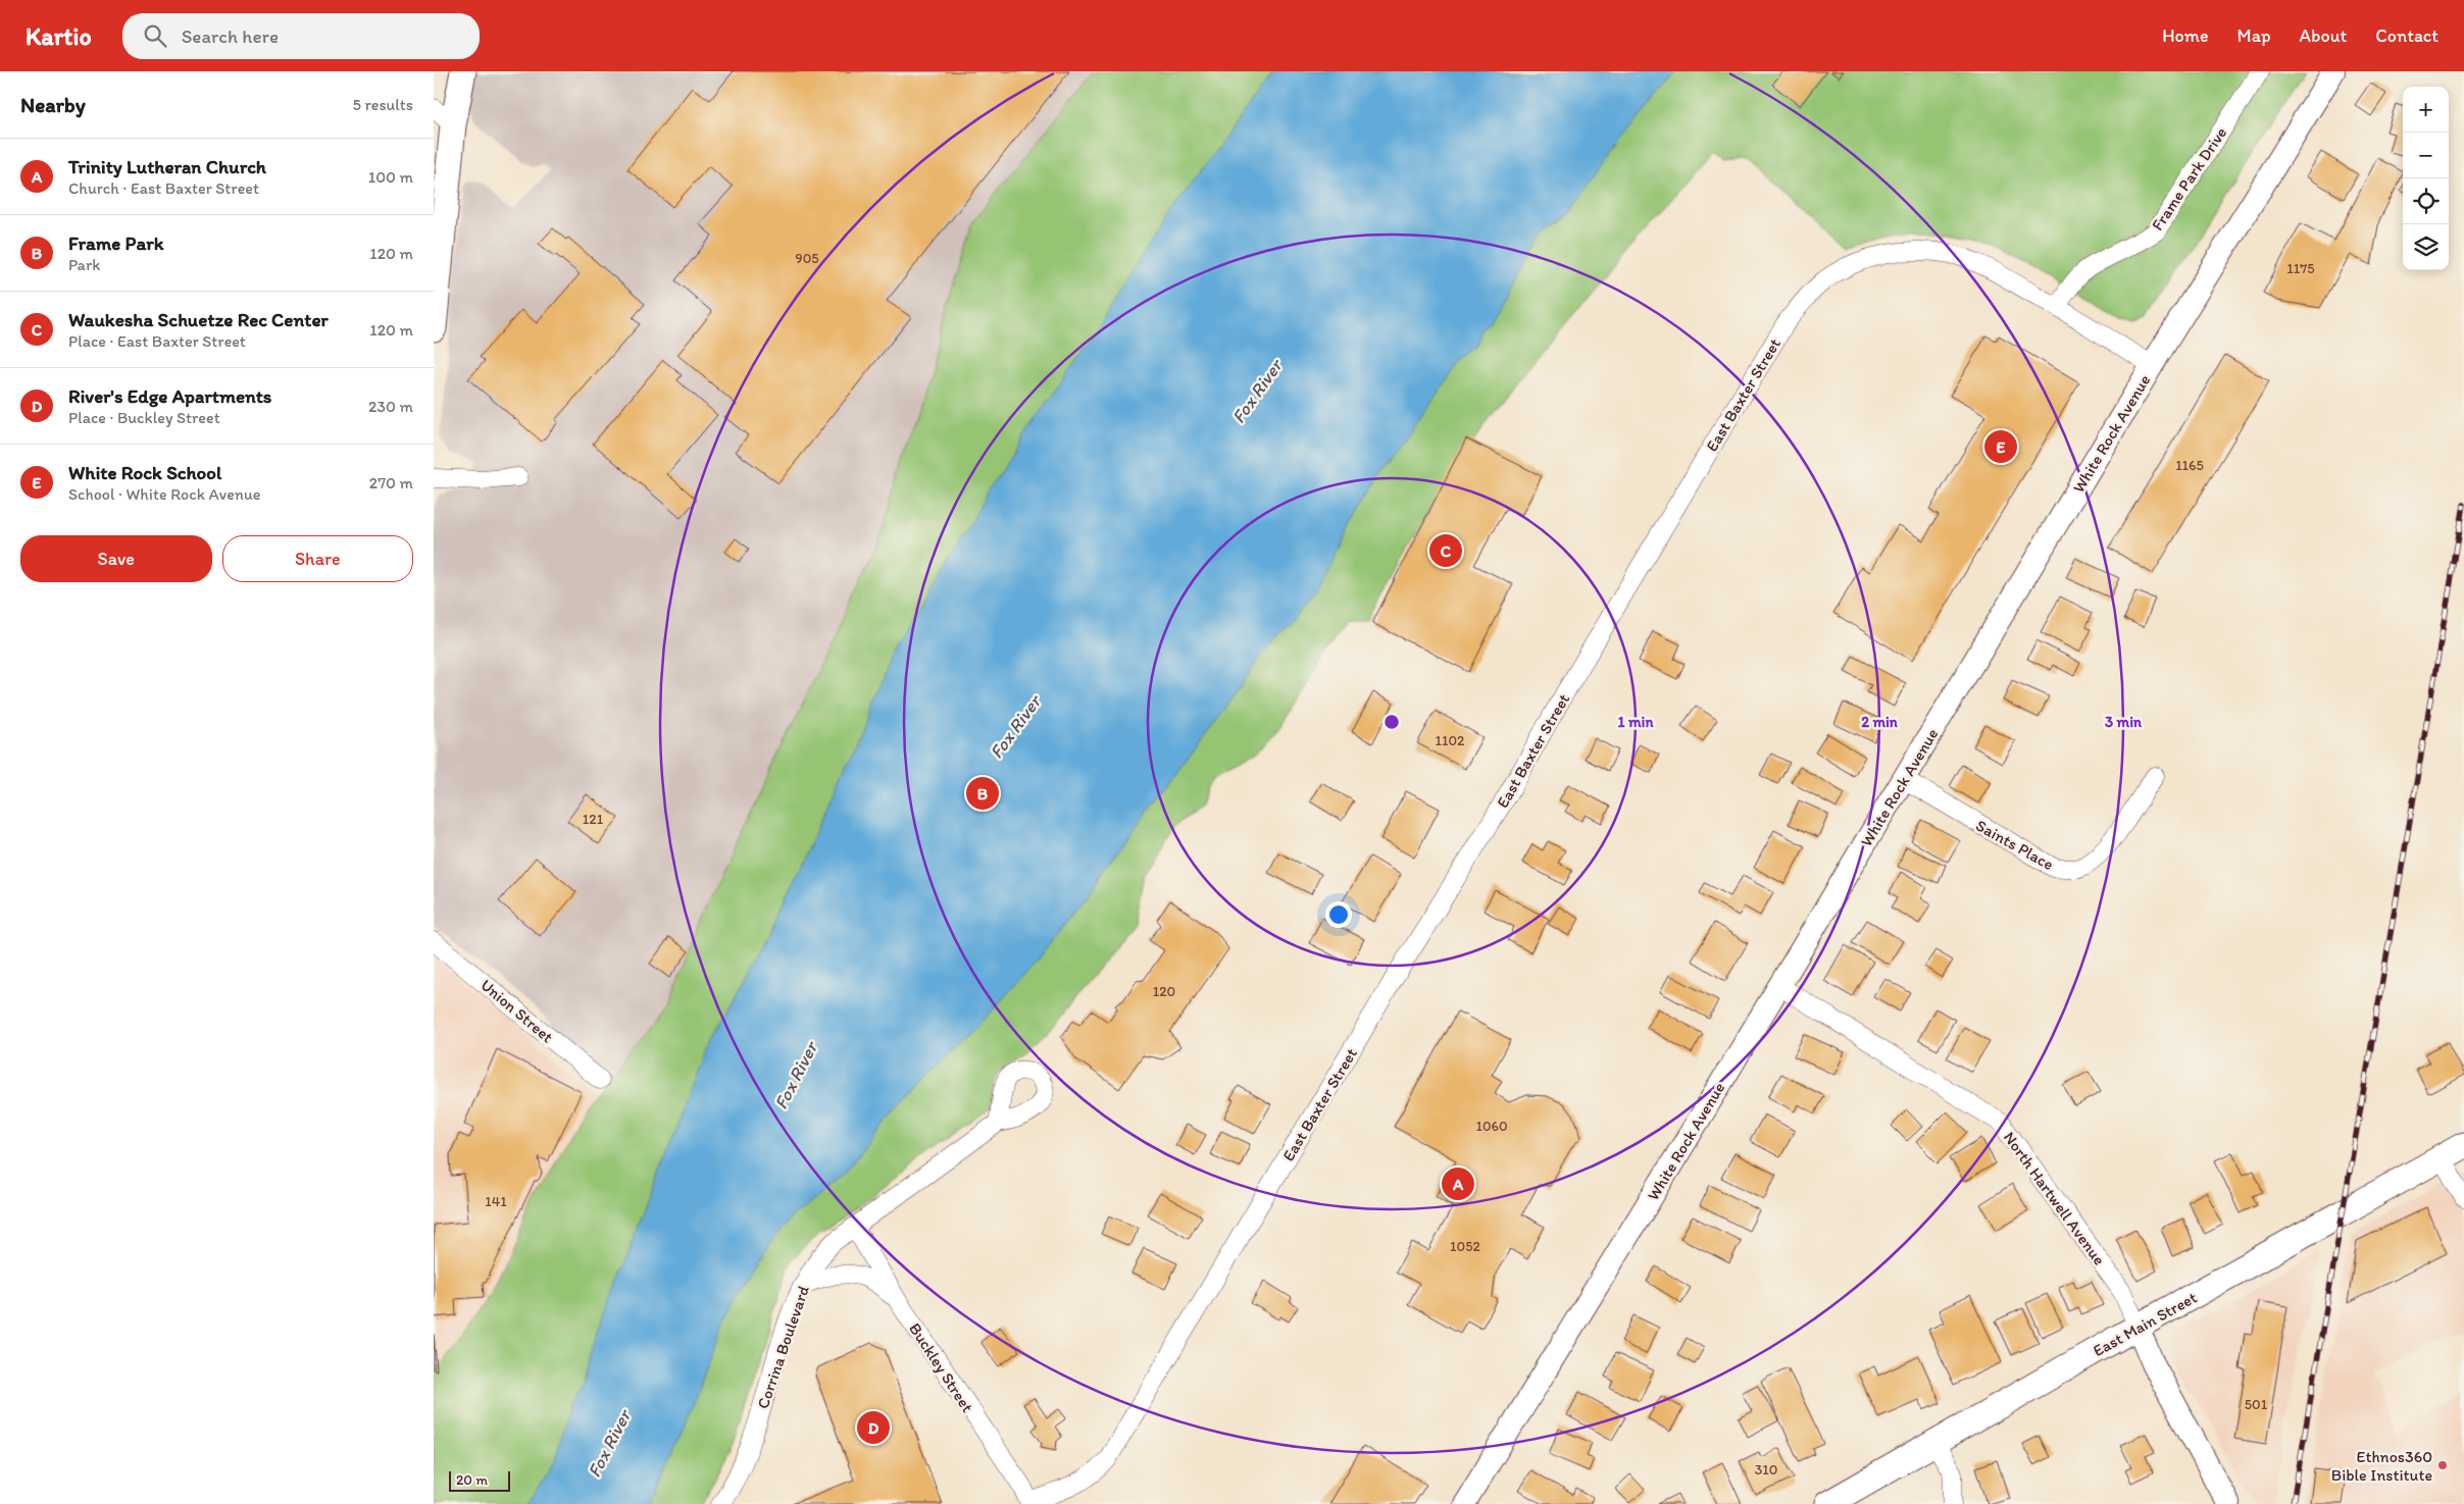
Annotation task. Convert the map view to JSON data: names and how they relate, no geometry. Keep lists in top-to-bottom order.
{
  "streets": {
    "main road": ["East Main Street"],
    "street": [
      "Frame Park Drive",
      "East Baxter Street",
      "White Rock Avenue",
      "Saints Place",
      "Union Street",
      "North Hartwell Avenue",
      "Corrina Boulevard",
      "Buckley Street"
    ]
  },
  "crossings": [
    ["Frame Park Drive", "East Baxter Street"],
    ["East Baxter Street", "White Rock Avenue"],
    ["East Baxter Street", "Buckley Street"],
    ["White Rock Avenue", "Saints Place"],
    ["White Rock Avenue", "North Hartwell Avenue"],
    ["North Hartwell Avenue", "East Main Street"],
    ["Corrina Boulevard", "Buckley Street"]
  ],
  "water": ["Fox River"],
  "places": ["Ethnos360 Bible Institute"],
  "house_numbers": [
    "905",
    "1175",
    "1165",
    "1102",
    "121",
    "120",
    "1060",
    "141",
    "1052",
    "501",
    "310"
  ],
  "scale_bar": "20 m",
  "page": {
    "header": "Kartio",
    "search": "Search here",
    "nav": [
      "Home",
      "Map",
      "About",
      "Contact"
    ],
    "heading": ["Nearby", "5 results"],
    "map_buttons": ["+", "−"],
    "list": [
      {
        "mark": "A",
        "name": "Trinity Lutheran Church",
        "note": "Church · East Baxter Street",
        "value": "100 m"
      },
      {
        "mark": "B",
        "name": "Frame Park",
        "note": "Park",
        "value": "120 m"
      },
      {
        "mark": "C",
        "name": "Waukesha Schuetze Rec Center",
        "note": "Place · East Baxter Street",
        "value": "120 m"
      },
      {
        "mark": "D",
        "name": "River's Edge Apartments",
        "note": "Place · Buckley Street",
        "value": "230 m"
      },
      {
        "mark": "E",
        "name": "White Rock School",
        "note": "School · White Rock Avenue",
        "value": "270 m"
      }
    ],
    "pins": [
      "E",
      "C",
      "B",
      "A",
      "D"
    ],
    "buttons": ["Save", "Share"],
    "scale": "20 m"
  },
  "rings": ["1 min", "2 min", "3 min"]
}
